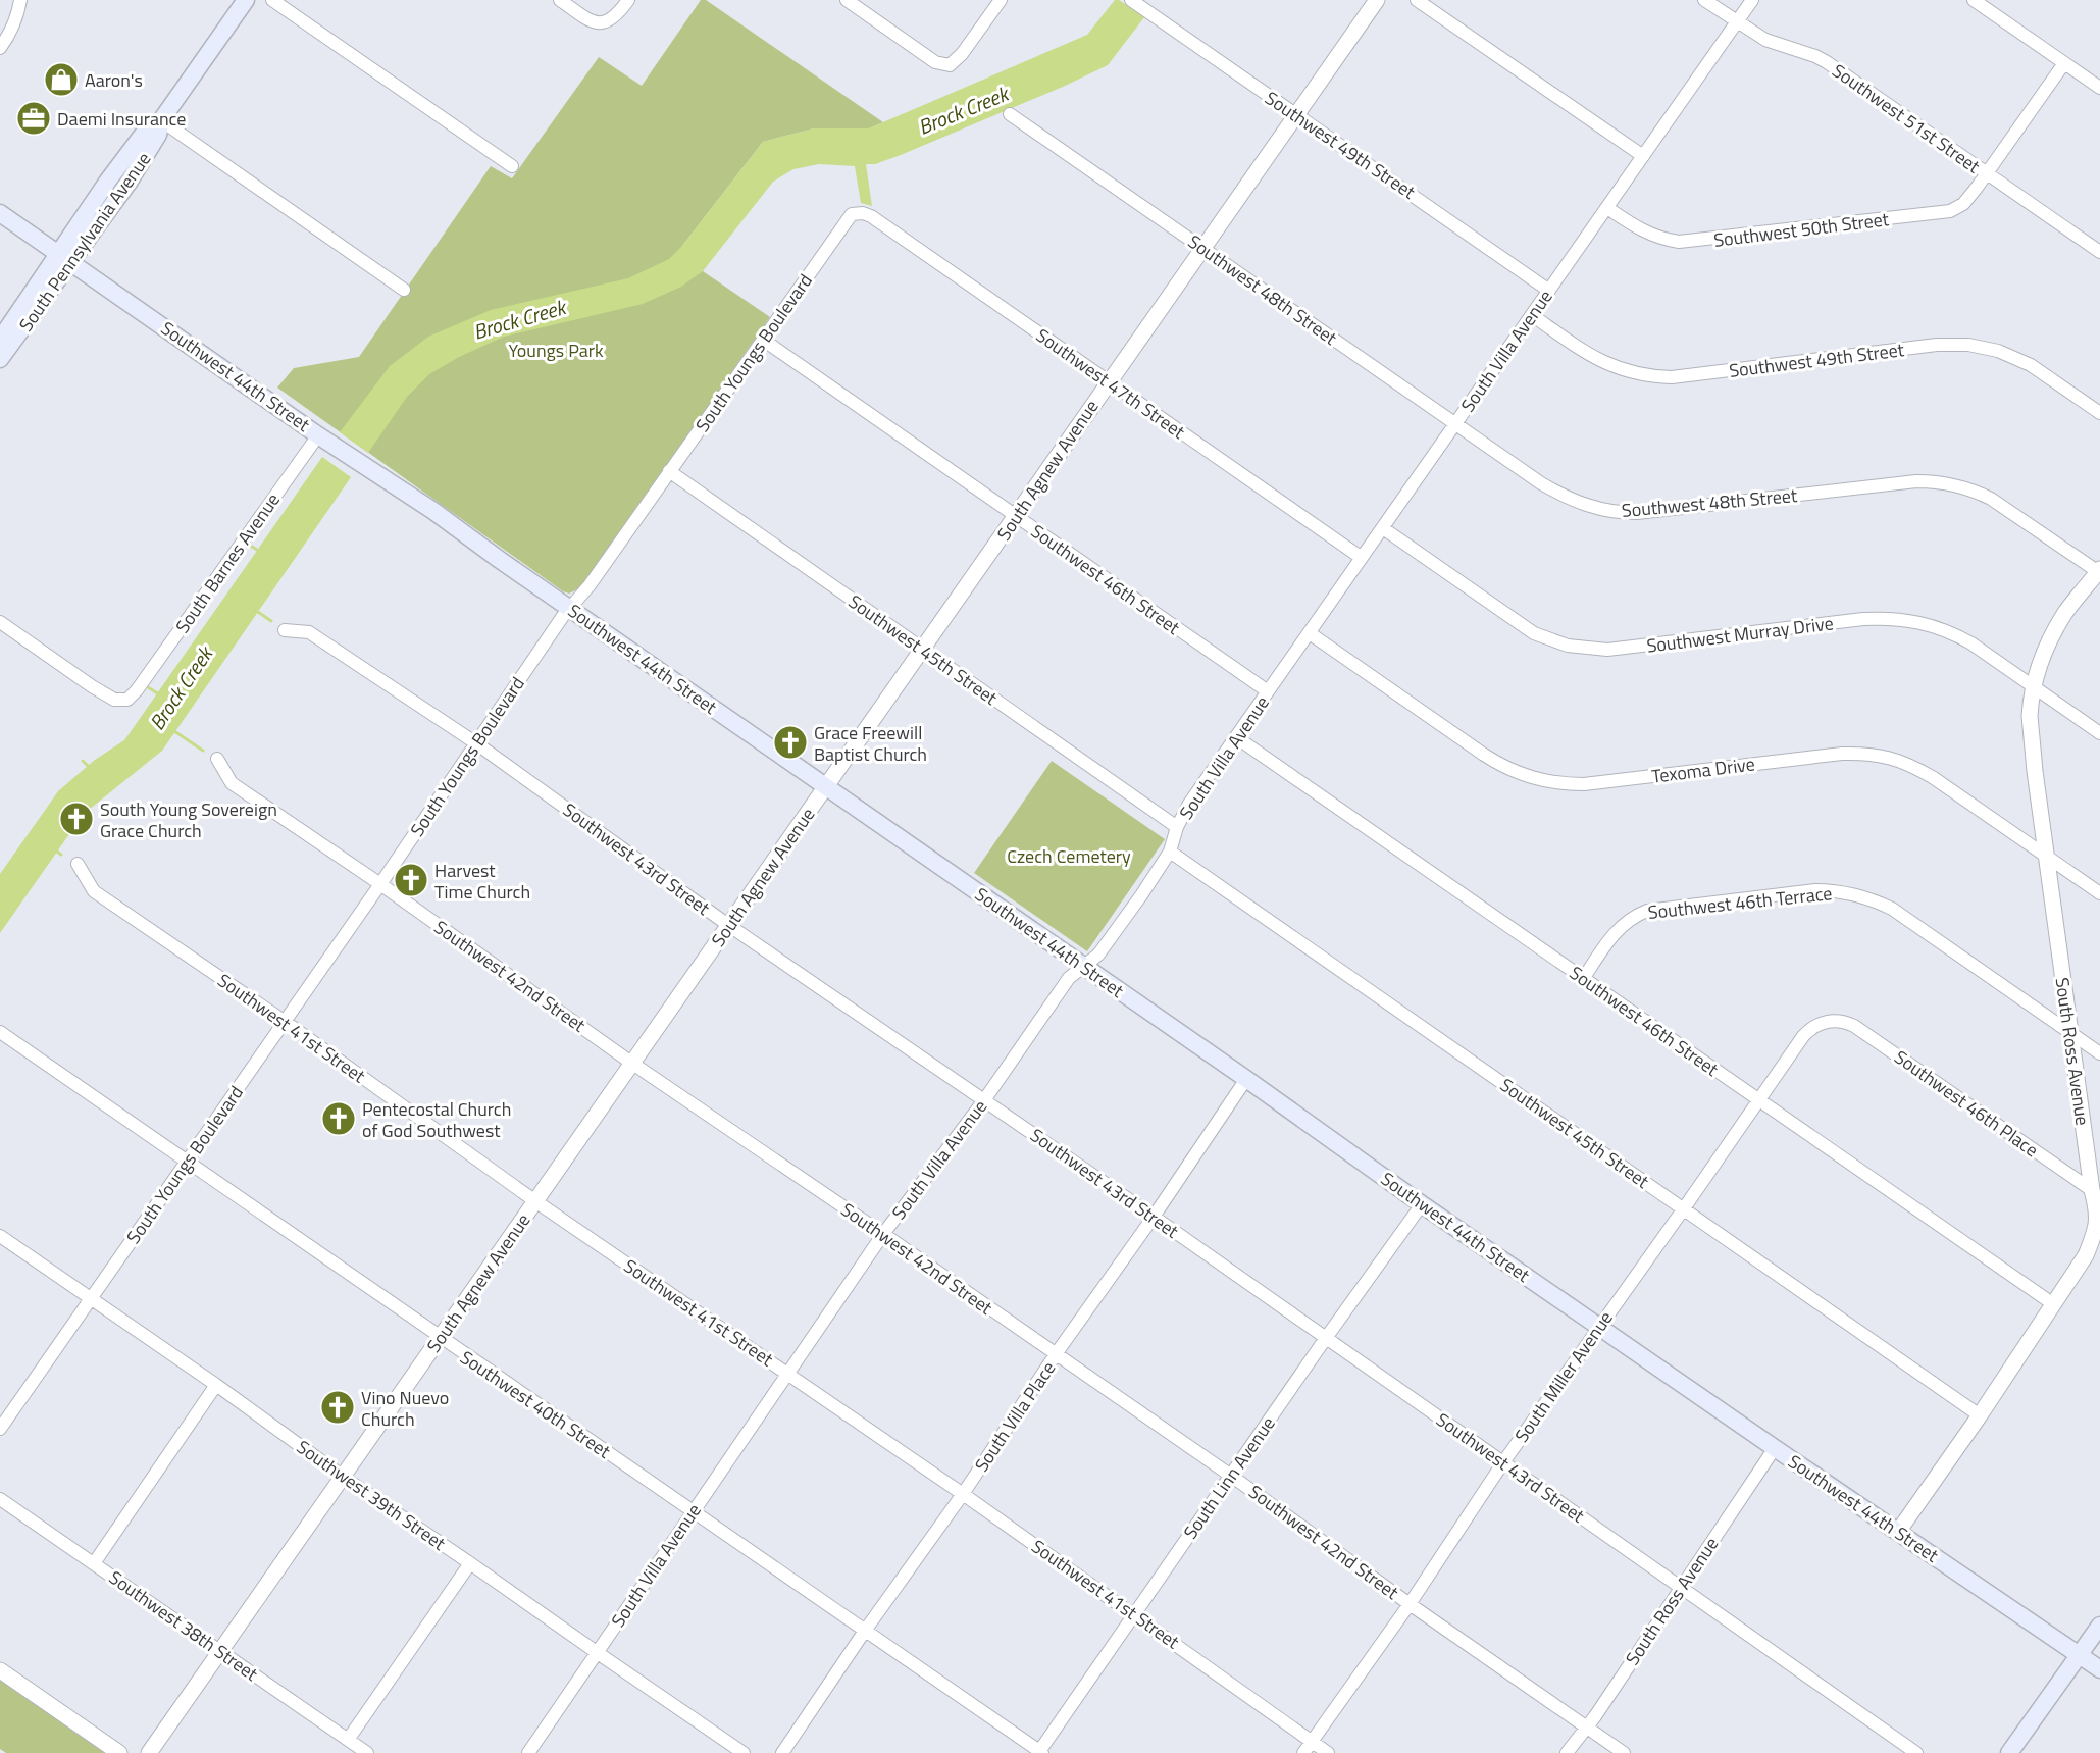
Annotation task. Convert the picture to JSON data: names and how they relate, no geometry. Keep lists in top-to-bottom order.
{
  "streets": {
    "main road": ["South Pennsylvania Avenue", "Southwest 44th Street"],
    "street": [
      "Southwest 51st Street",
      "Southwest 49th Street",
      "Southwest 50th Street",
      "Southwest 48th Street",
      "South Villa Avenue",
      "South Youngs Boulevard",
      "Southwest 47th Street",
      "South Agnew Avenue",
      "South Barnes Avenue",
      "Southwest 46th Street",
      "Southwest Murray Drive",
      "Southwest 45th Street",
      "Texoma Drive",
      "Southwest 43rd Street",
      "Southwest 46th Terrace",
      "Southwest 42nd Street",
      "Southwest 41st Street",
      "South Ross Avenue",
      "Southwest 46th Place",
      "South Miller Avenue",
      "Southwest 40th Street",
      "South Villa Place",
      "South Linn Avenue",
      "Southwest 39th Street",
      "Southwest 38th Street"
    ]
  },
  "crossings": [
    ["Southwest 51st Street", "Southwest 50th Street"],
    ["Southwest 51st Street", "South Villa Avenue"],
    ["Southwest 49th Street", "South Villa Avenue"],
    ["Southwest 49th Street", "South Agnew Avenue"],
    ["Southwest 50th Street", "South Villa Avenue"],
    ["South Pennsylvania Avenue", "Southwest 44th Street"],
    ["Southwest 48th Street", "South Villa Avenue"],
    ["Southwest 48th Street", "South Agnew Avenue"],
    ["Southwest 48th Street", "South Ross Avenue"],
    ["South Villa Avenue", "Southwest 44th Street"],
    ["South Villa Avenue", "Southwest 47th Street"],
    ["South Villa Avenue", "Southwest 46th Street"],
    ["South Villa Avenue", "Southwest Murray Drive"],
    ["South Villa Avenue", "Southwest 45th Street"],
    ["South Villa Avenue", "Texoma Drive"],
    ["South Villa Avenue", "Southwest 43rd Street"],
    ["South Villa Avenue", "Southwest 42nd Street"],
    ["South Villa Avenue", "Southwest 41st Street"],
    ["South Villa Avenue", "Southwest 40th Street"],
    ["South Villa Avenue", "Southwest 39th Street"],
    ["South Youngs Boulevard", "Southwest 44th Street"],
    ["South Youngs Boulevard", "Southwest 47th Street"],
    ["South Youngs Boulevard", "Southwest 46th Street"],
    ["South Youngs Boulevard", "Southwest 45th Street"],
    ["South Youngs Boulevard", "Southwest 43rd Street"],
    ["South Youngs Boulevard", "Southwest 42nd Street"],
    ["South Youngs Boulevard", "Southwest 41st Street"],
    ["South Youngs Boulevard", "Southwest 40th Street"],
    ["South Youngs Boulevard", "Southwest 39th Street"],
    ["Southwest 44th Street", "South Agnew Avenue"],
    ["Southwest 44th Street", "South Barnes Avenue"],
    ["Southwest 44th Street", "South Ross Avenue"],
    ["Southwest 44th Street", "South Miller Avenue"],
    ["Southwest 44th Street", "South Villa Place"],
    ["Southwest 44th Street", "South Linn Avenue"],
    ["Southwest 47th Street", "South Agnew Avenue"],
    ["South Agnew Avenue", "Southwest 46th Street"],
    ["South Agnew Avenue", "Southwest 45th Street"],
    ["South Agnew Avenue", "Southwest 43rd Street"],
    ["South Agnew Avenue", "Southwest 42nd Street"],
    ["South Agnew Avenue", "Southwest 41st Street"],
    ["South Agnew Avenue", "Southwest 40th Street"],
    ["South Agnew Avenue", "Southwest 39th Street"],
    ["South Agnew Avenue", "Southwest 38th Street"],
    ["Southwest 46th Street", "Southwest 46th Terrace"],
    ["Southwest 46th Street", "South Ross Avenue"],
    ["Southwest 46th Street", "South Miller Avenue"],
    ["Southwest Murray Drive", "South Ross Avenue"],
    ["Southwest 45th Street", "South Ross Avenue"],
    ["Southwest 45th Street", "South Miller Avenue"],
    ["Texoma Drive", "South Ross Avenue"],
    ["Southwest 43rd Street", "South Ross Avenue"],
    ["Southwest 43rd Street", "South Miller Avenue"],
    ["Southwest 43rd Street", "South Villa Place"],
    ["Southwest 43rd Street", "South Linn Avenue"],
    ["Southwest 46th Terrace", "South Ross Avenue"],
    ["Southwest 42nd Street", "South Ross Avenue"],
    ["Southwest 42nd Street", "South Miller Avenue"],
    ["Southwest 42nd Street", "South Villa Place"],
    ["Southwest 42nd Street", "South Linn Avenue"],
    ["Southwest 41st Street", "South Miller Avenue"],
    ["Southwest 41st Street", "South Villa Place"],
    ["Southwest 41st Street", "South Linn Avenue"],
    ["South Ross Avenue", "Southwest 46th Place"],
    ["Southwest 46th Place", "South Miller Avenue"],
    ["Southwest 40th Street", "South Villa Place"],
    ["Southwest 40th Street", "South Linn Avenue"]
  ],
  "water": ["Brock Creek"],
  "parks": ["Youngs Park", "Czech Cemetery"],
  "places": {
    "shop": ["Aaron's"],
    "office": ["Daemi Insurance"],
    "church": [
      "Grace Freewill Baptist Church",
      "South Young Sovereign Grace Church",
      "Harvest Time Church",
      "Pentecostal Church of God Southwest",
      "Vino Nuevo Church"
    ]
  }
}
